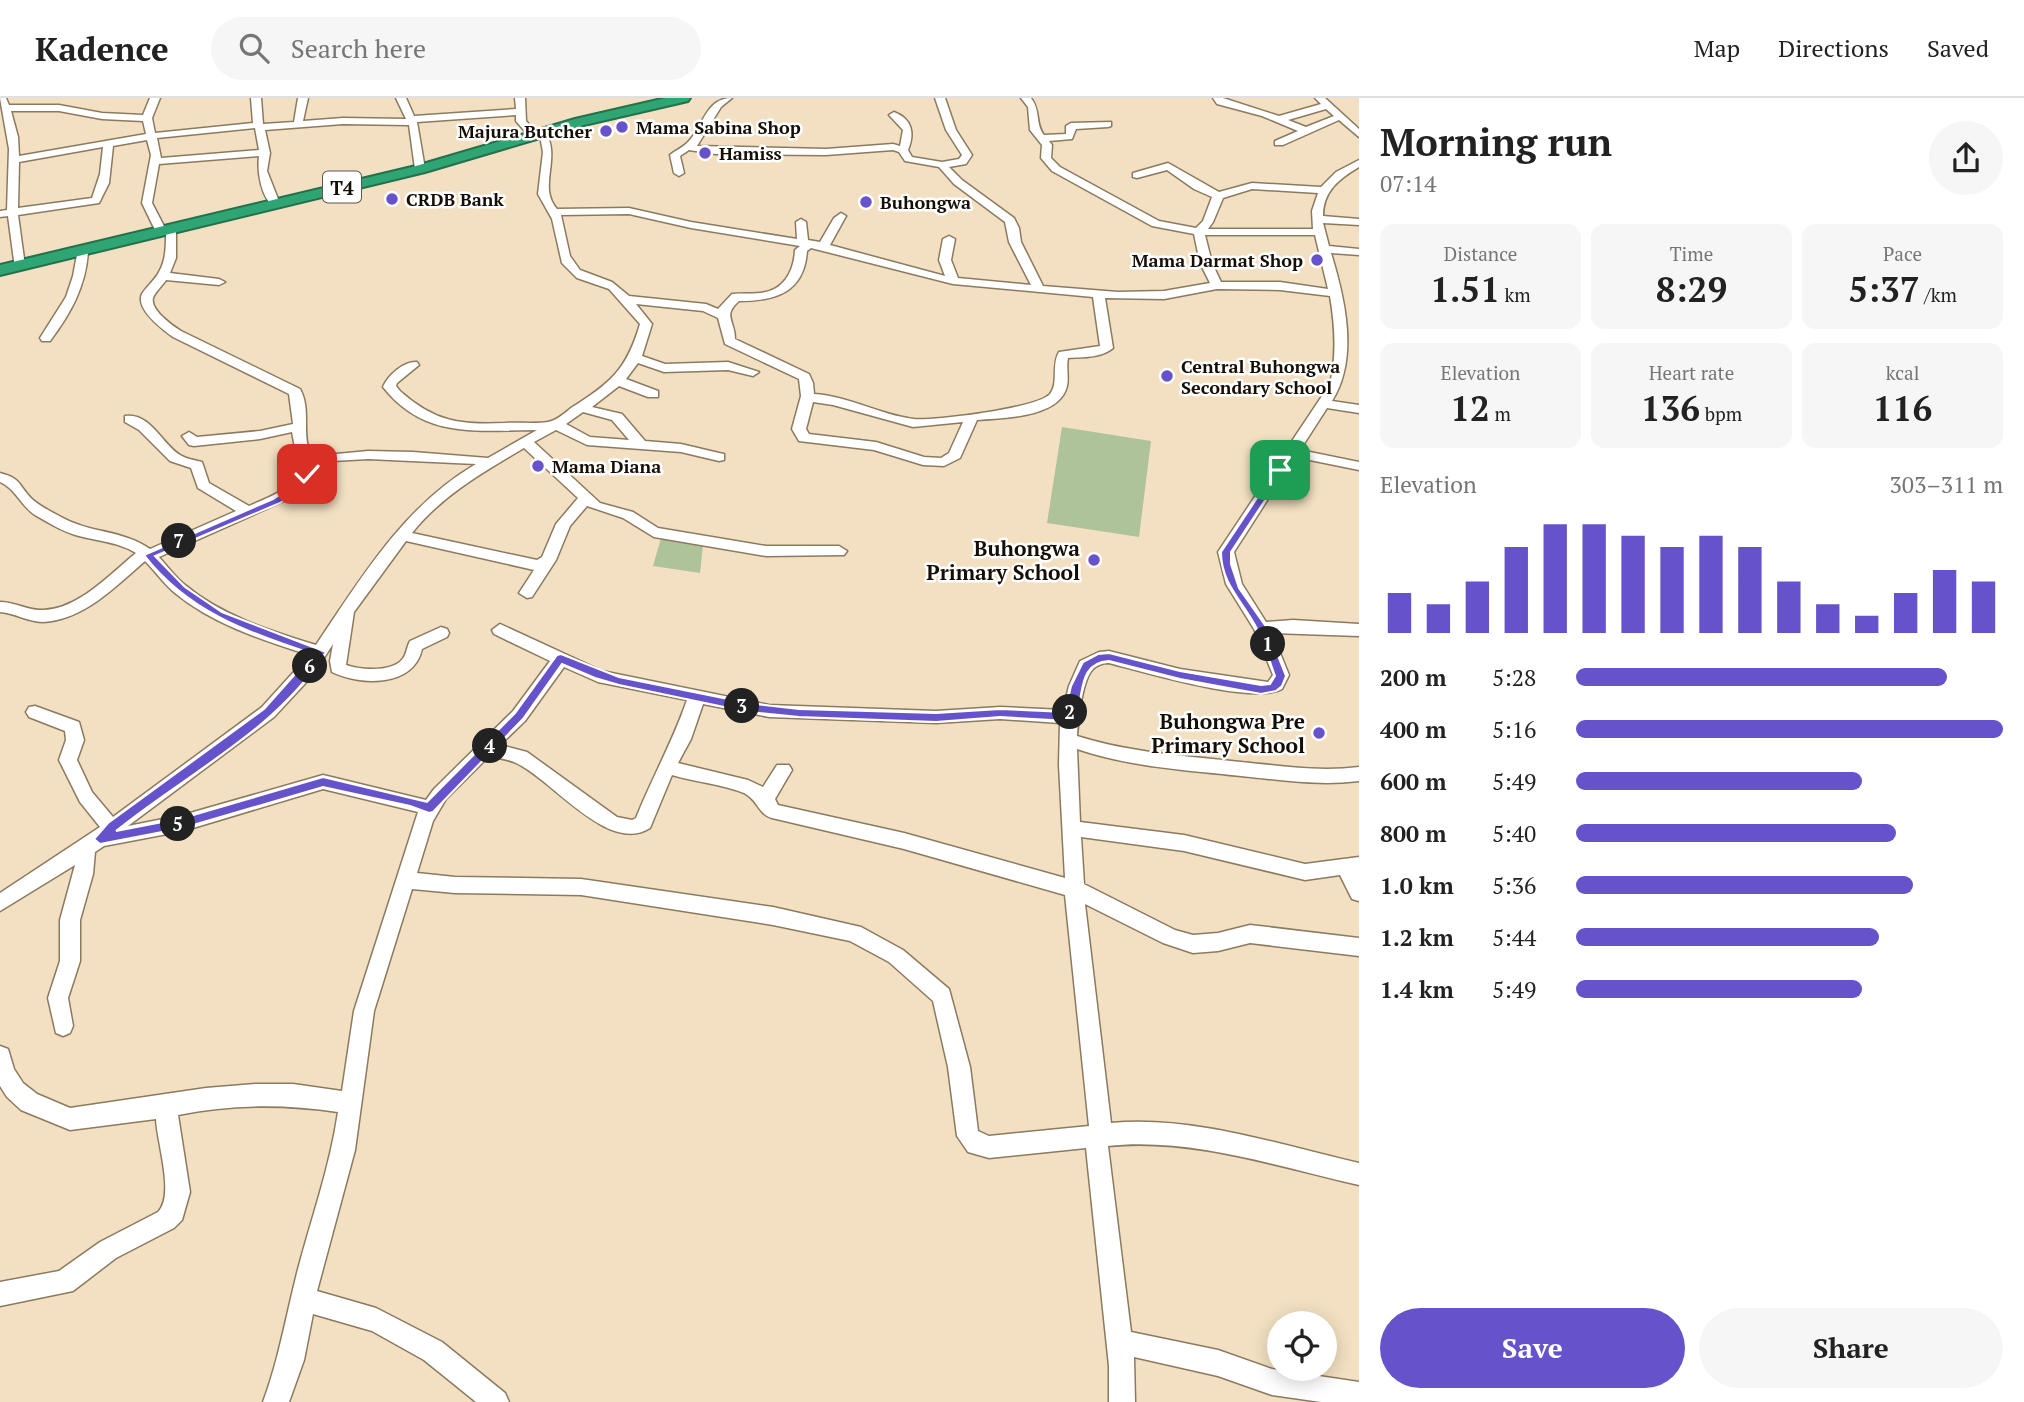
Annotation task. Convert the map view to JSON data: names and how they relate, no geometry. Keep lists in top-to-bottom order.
{
  "streets": {
    "highway": ["T4"]
  },
  "places": [
    "Mama Sabina Shop",
    "Majura Butcher",
    "Hamiss",
    "CRDB Bank",
    "Buhongwa",
    "Mama Darmat Shop",
    "Central Buhongwa Secondary School",
    "Mama Diana",
    "Buhongwa Primary School",
    "Buhongwa Pre Primary School"
  ],
  "page": {
    "header": "Kadence",
    "search": "Search here",
    "nav": ["Map", "Directions", "Saved"],
    "heading": ["Morning run", "07:14"],
    "stats": [
      ["Distance", "1.51 km"],
      ["Time", "8:29"],
      ["Pace", "5:37 /km"],
      ["Elevation", "12 m"],
      ["Heart rate", "136 bpm"],
      ["kcal", "116"]
    ],
    "chart": ["Elevation", "303–311 m"],
    "pins": [
      "7",
      "1",
      "6",
      "3",
      "2",
      "4",
      "5"
    ],
    "list": [
      {
        "name": "200 m",
        "note": "5:28"
      },
      {
        "name": "400 m",
        "note": "5:16"
      },
      {
        "name": "600 m",
        "note": "5:49"
      },
      {
        "name": "800 m",
        "note": "5:40"
      },
      {
        "name": "1.0 km",
        "note": "5:36"
      },
      {
        "name": "1.2 km",
        "note": "5:44"
      },
      {
        "name": "1.4 km",
        "note": "5:49"
      }
    ],
    "buttons": ["Save", "Share"]
  }
}
